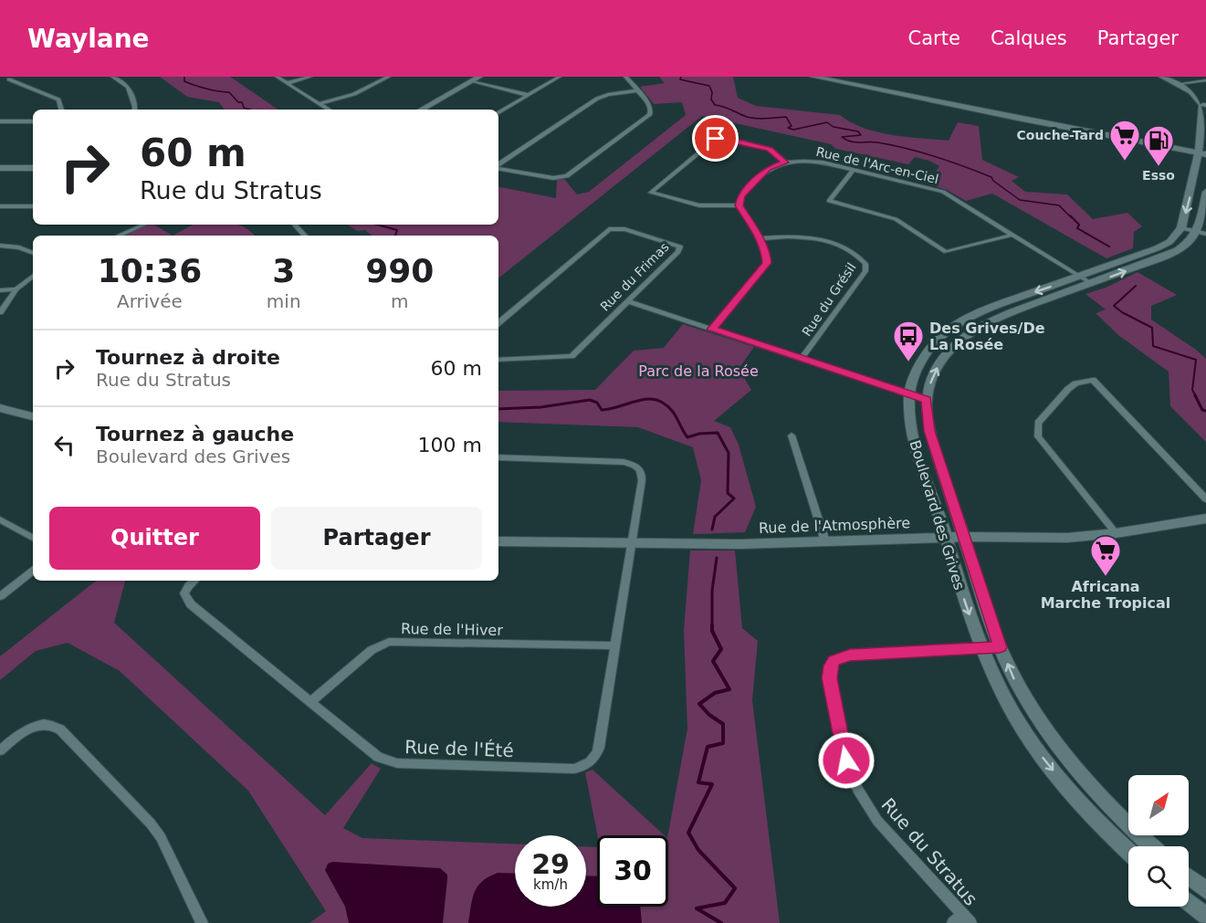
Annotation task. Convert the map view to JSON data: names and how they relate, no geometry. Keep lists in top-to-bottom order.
{
  "streets": {
    "street": [
      "Rue de l'Arc-en-Ciel",
      "Rue du Frimas",
      "Rue du Grésil",
      "Boulevard des Grives",
      "Rue de l'Atmosphère",
      "Rue de l'Hiver",
      "Rue de l'Été",
      "Rue du Stratus"
    ]
  },
  "crossings": [
    ["Rue de l'Arc-en-Ciel", "Boulevard des Grives"],
    ["Boulevard des Grives", "Rue de l'Atmosphère"],
    ["Boulevard des Grives", "Rue du Stratus"],
    ["Rue de l'Atmosphère", "Rue de l'Été"],
    ["Rue de l'Hiver", "Rue de l'Été"]
  ],
  "parks": ["Parc de la Rosée"],
  "places": {
    "supermarket": ["Couche-Tard", "Africana Marche Tropical"],
    "fuel station": ["Esso"],
    "bus stop": ["Des Grives/De La Rosée"]
  },
  "north": "top right",
  "page": {
    "header": "Waylane",
    "nav": ["Carte", "Calques", "Partager"],
    "turn": ["60 m", "Rue du Stratus"],
    "eta": [
      "10:36",
      "Arrivée",
      "3",
      "min",
      "990",
      "m"
    ],
    "list": [
      {
        "name": "Tournez à droite",
        "note": "Rue du Stratus",
        "value": "60 m"
      },
      {
        "name": "Tournez à gauche",
        "note": "Boulevard des Grives",
        "value": "100 m"
      }
    ],
    "buttons": ["Quitter", "Partager"],
    "speed": "29 km/h",
    "limit": "30"
  }
}
